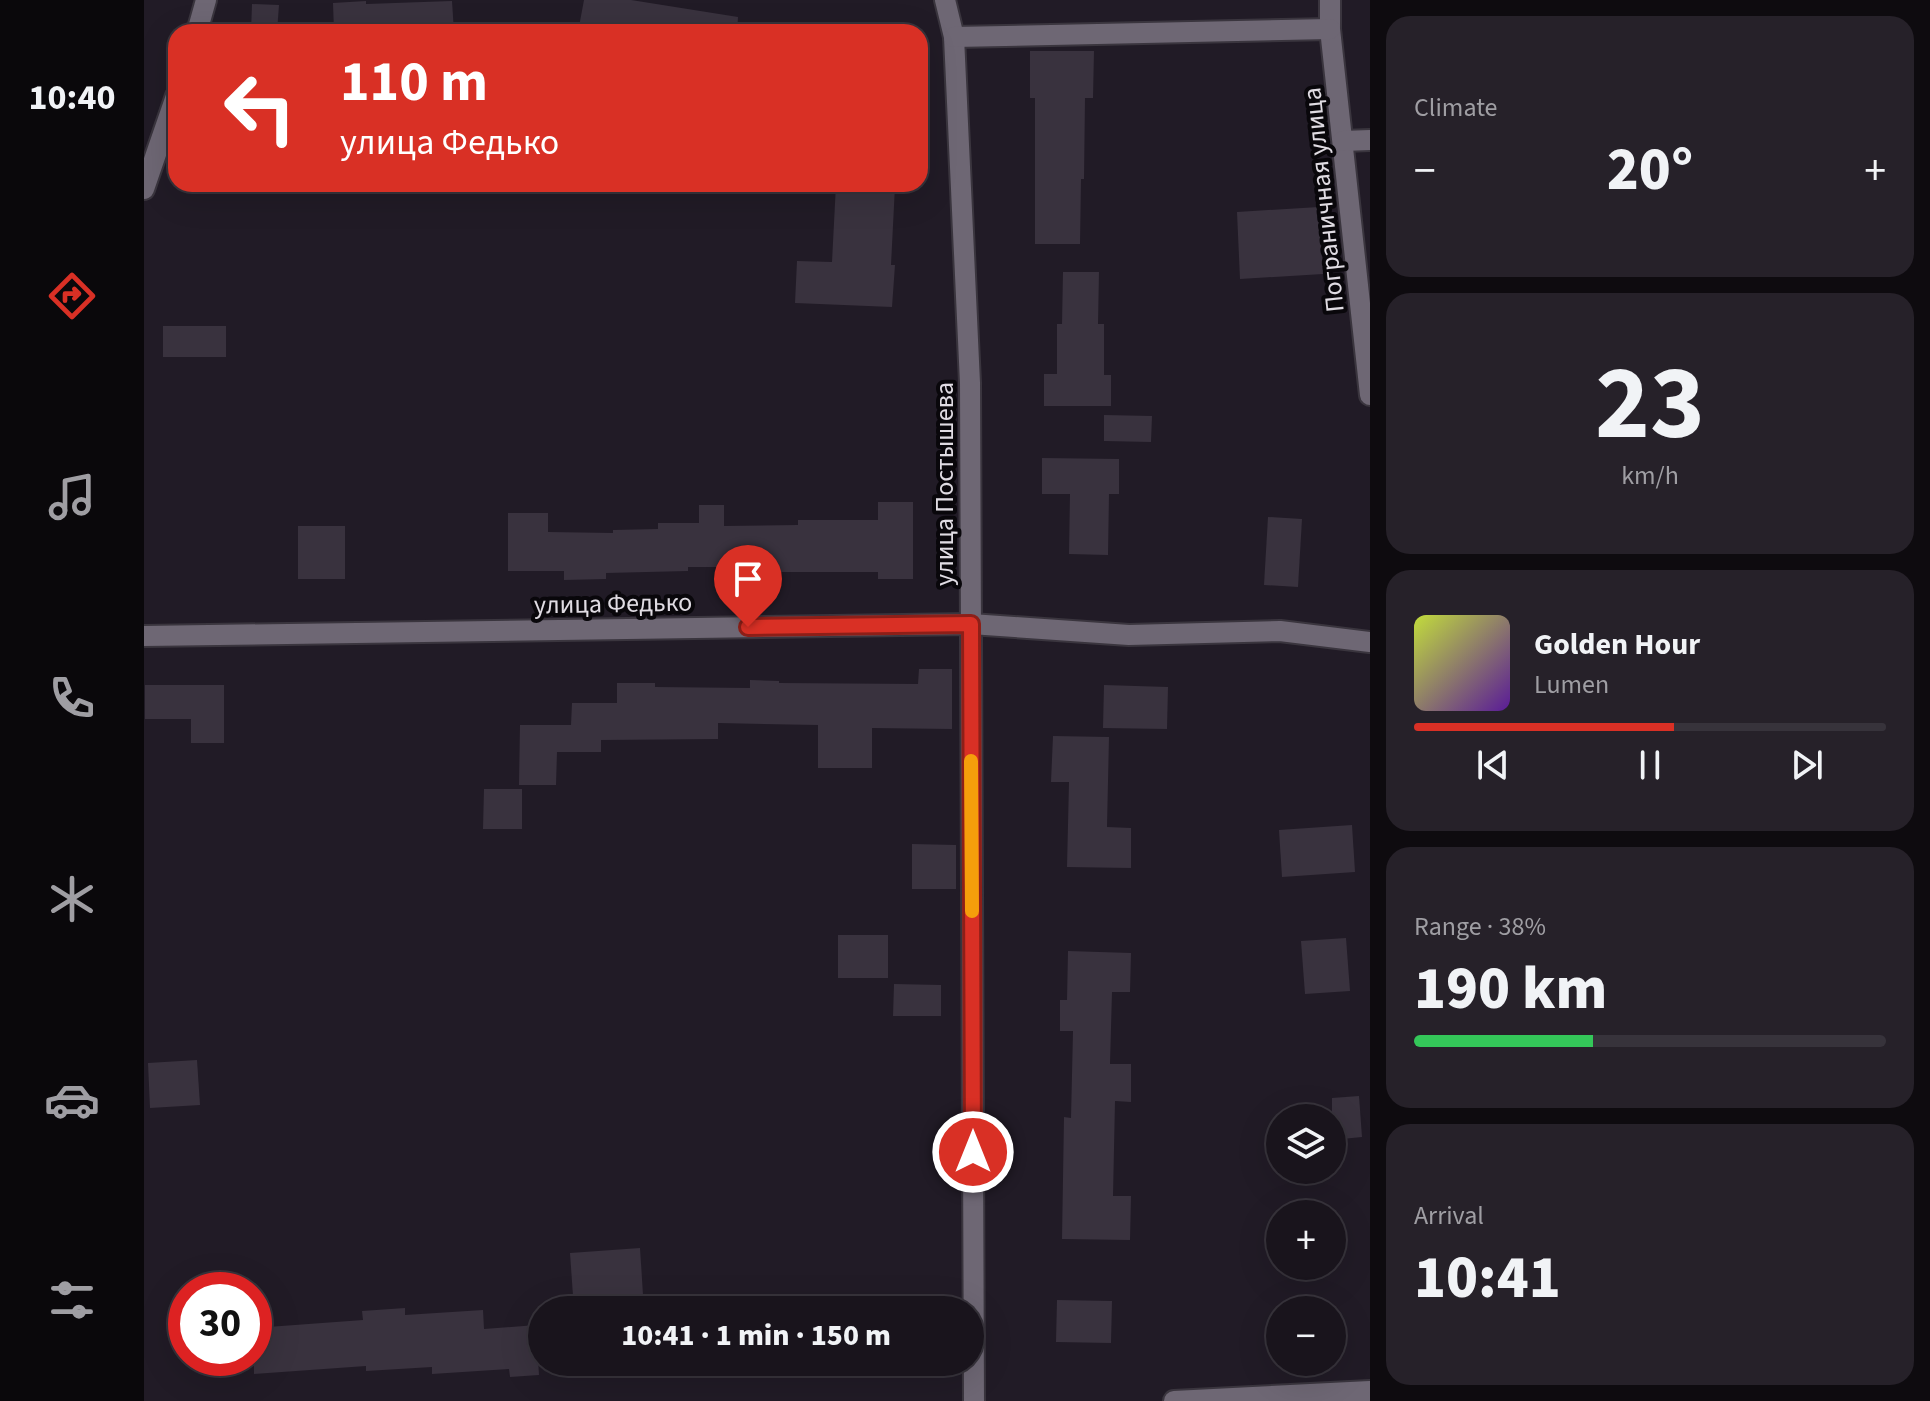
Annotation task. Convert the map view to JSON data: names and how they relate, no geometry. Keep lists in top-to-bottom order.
{
  "streets": {
    "street": ["Пограничная улица", "улица Постышева", "улица Федько"]
  },
  "crossings": [
    ["улица Постышева", "улица Федько"]
  ],
  "page": {
    "tabs": "10:40",
    "tile": [
      "Climate",
      ["23", "km/h"],
      ["Range · 38%", "190 km"],
      ["Arrival", "10:41"]
    ],
    "turn": ["110 m", "улица Федько"],
    "heat": ["−", "20°", "+"],
    "song": ["Golden Hour", "Lumen"],
    "map_buttons": ["+", "−"],
    "limit": "30",
    "trip": "10:41 · 1 min · 150 m"
  }
}
